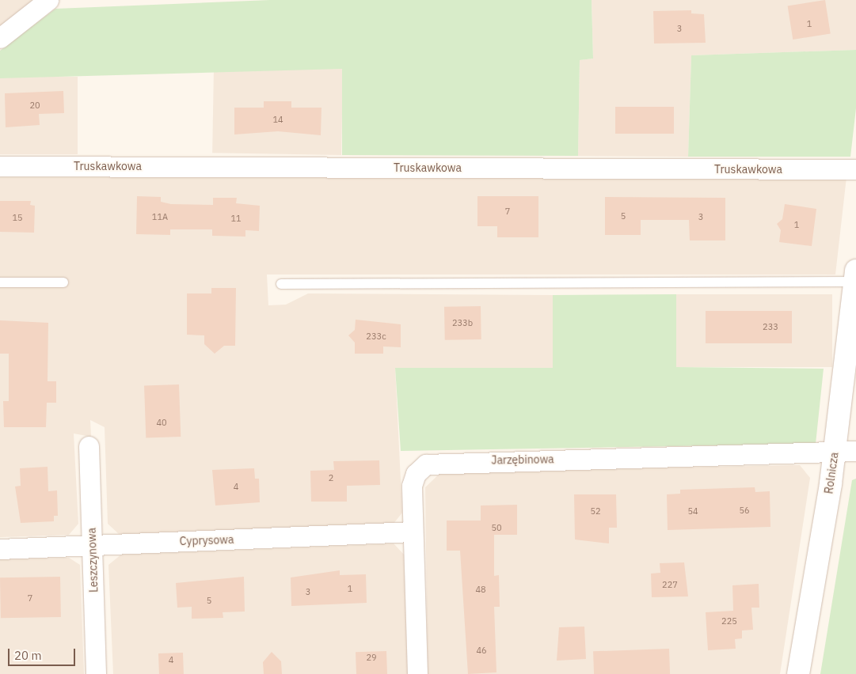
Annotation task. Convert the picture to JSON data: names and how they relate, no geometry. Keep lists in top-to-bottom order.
{
  "streets": {
    "street": [
      "Truskawkowa",
      "Jarzębinowa",
      "Rolnicza",
      "Cyprysowa",
      "Leszczynowa"
    ]
  },
  "crossings": [
    ["Jarzębinowa", "Rolnicza"],
    ["Jarzębinowa", "Cyprysowa"],
    ["Cyprysowa", "Leszczynowa"]
  ],
  "house_numbers": [
    "1",
    "3",
    "20",
    "14",
    "7",
    "5",
    "11A",
    "3",
    "15",
    "11",
    "1",
    "233b",
    "233",
    "233c",
    "40",
    "2",
    "4",
    "56",
    "52",
    "54",
    "50",
    "227",
    "1",
    "48",
    "3",
    "7",
    "5",
    "225",
    "46",
    "29",
    "4"
  ],
  "scale_bar": "20 m"
}
